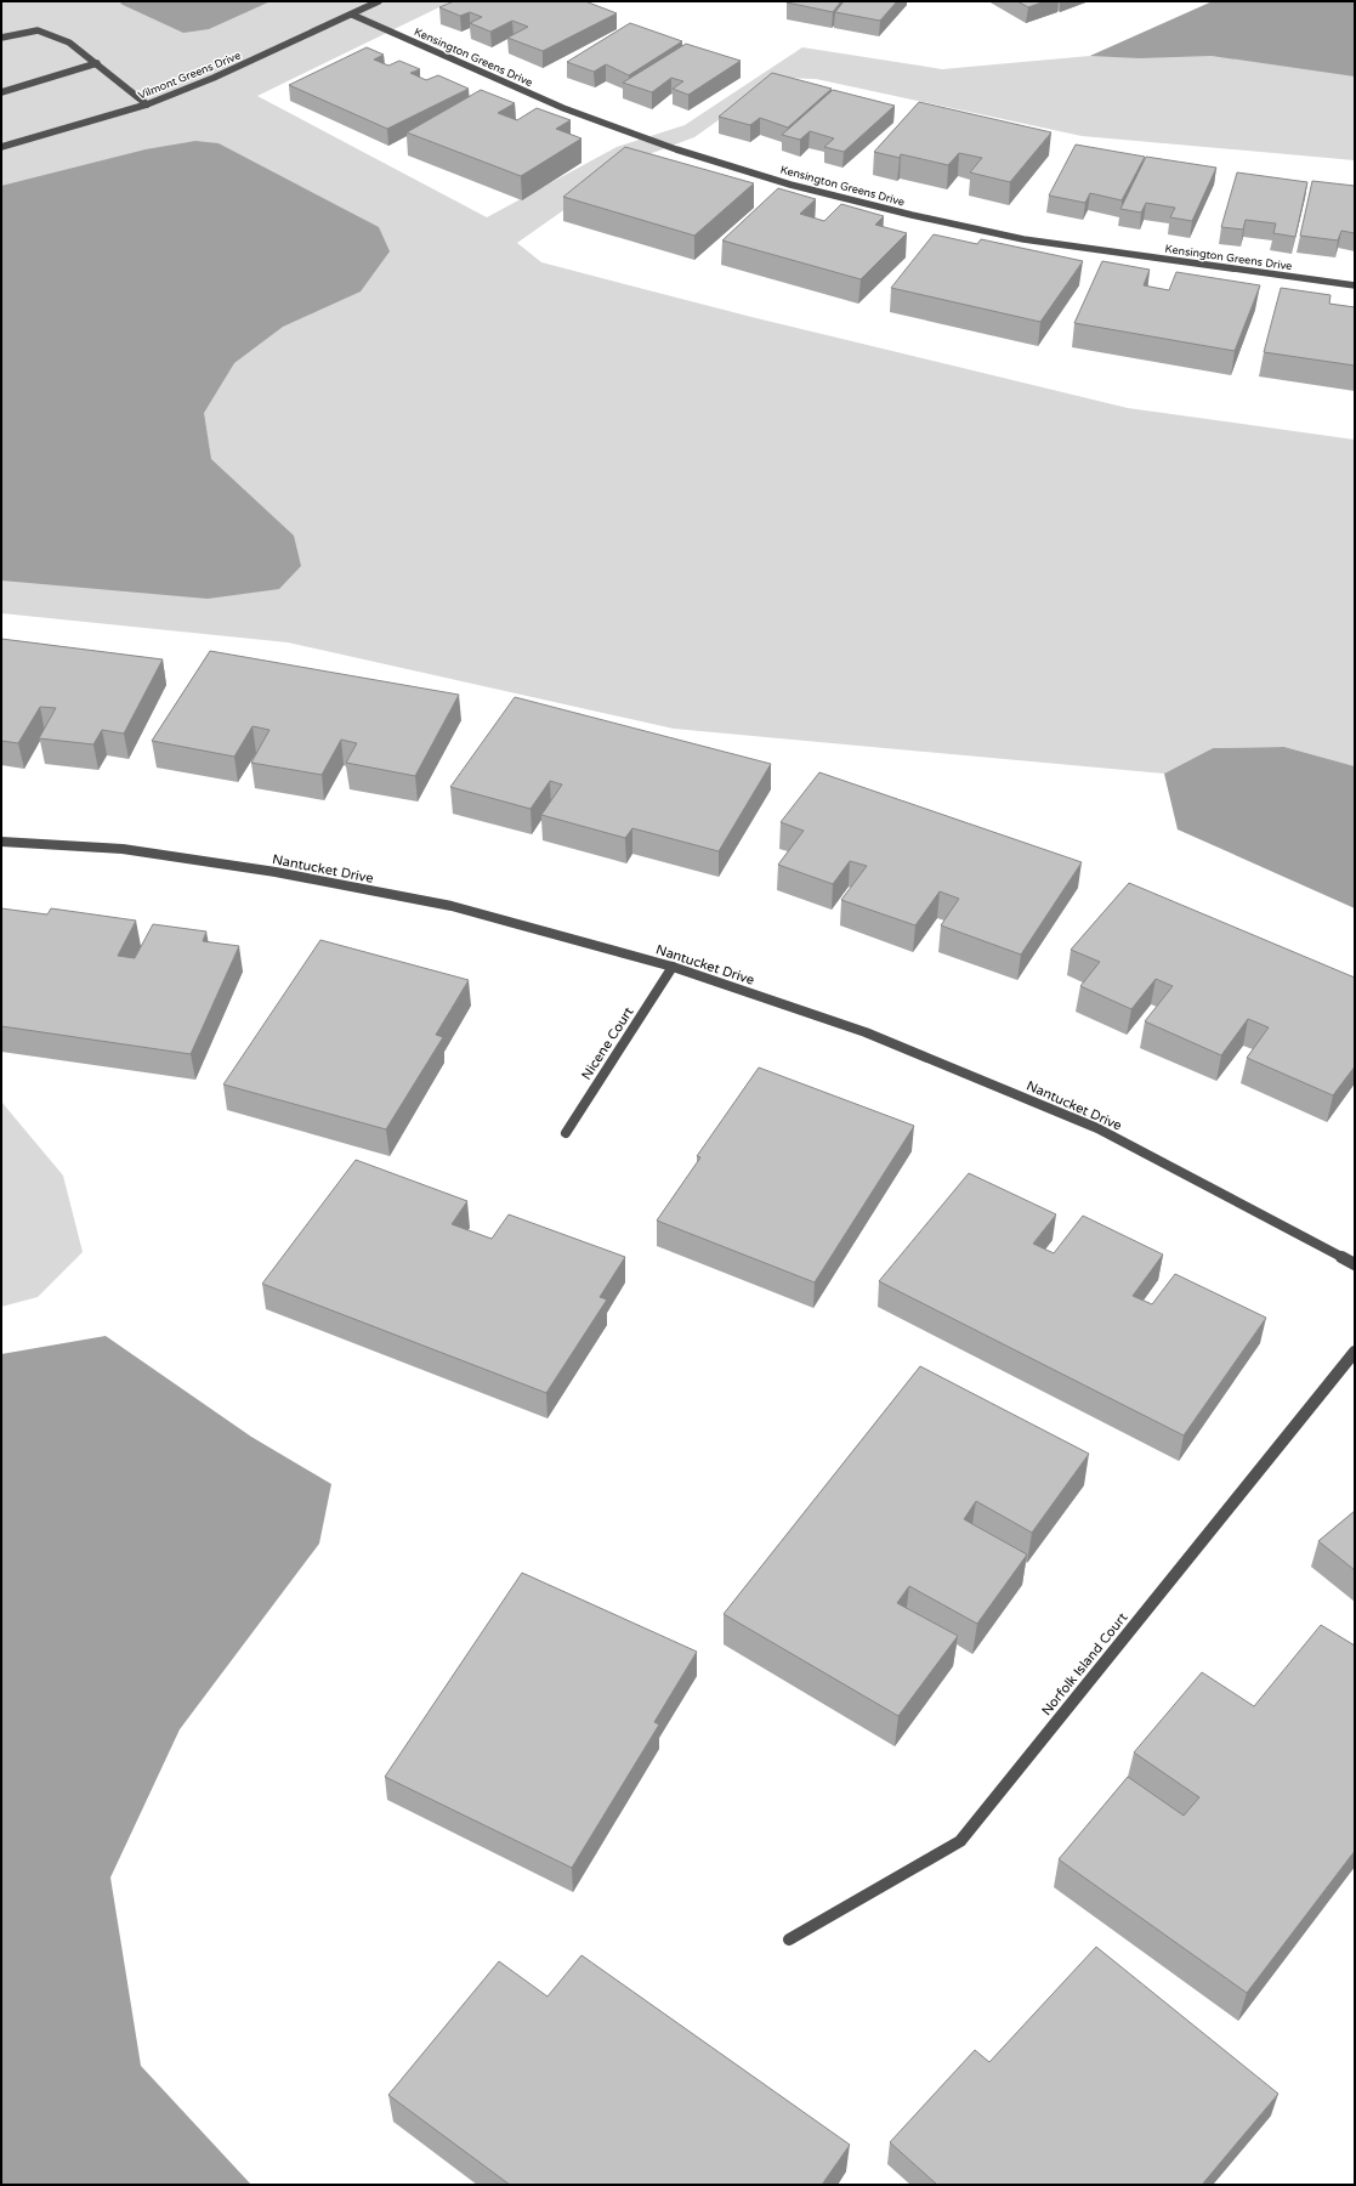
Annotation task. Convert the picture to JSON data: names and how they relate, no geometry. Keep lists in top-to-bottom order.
{
  "streets": {
    "street": [
      "Kensington Greens Drive",
      "Vilmont Greens Drive",
      "Nantucket Drive",
      "Nicene Court",
      "Norfolk Island Court"
    ]
  },
  "crossings": [
    ["Kensington Greens Drive", "Vilmont Greens Drive"],
    ["Nantucket Drive", "Nicene Court"]
  ]
}
